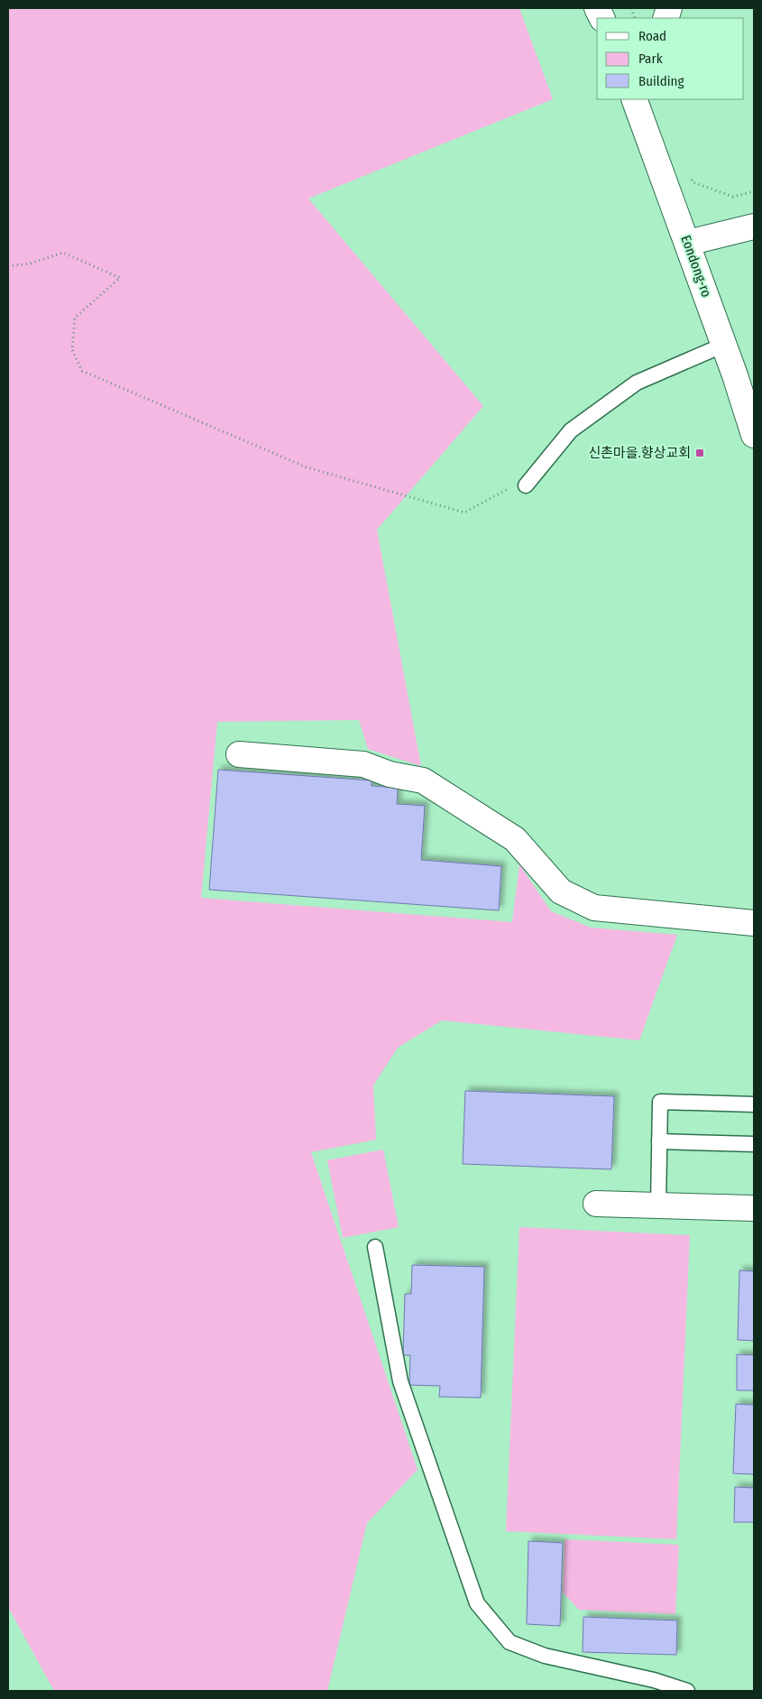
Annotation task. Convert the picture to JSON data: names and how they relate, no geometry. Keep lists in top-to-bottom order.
{
  "streets": {
    "street": ["Eondong-ro"]
  },
  "places": {
    "transit": ["신촌마을.향상교회"]
  },
  "legend": ["Road", "Park", "Building"]
}
